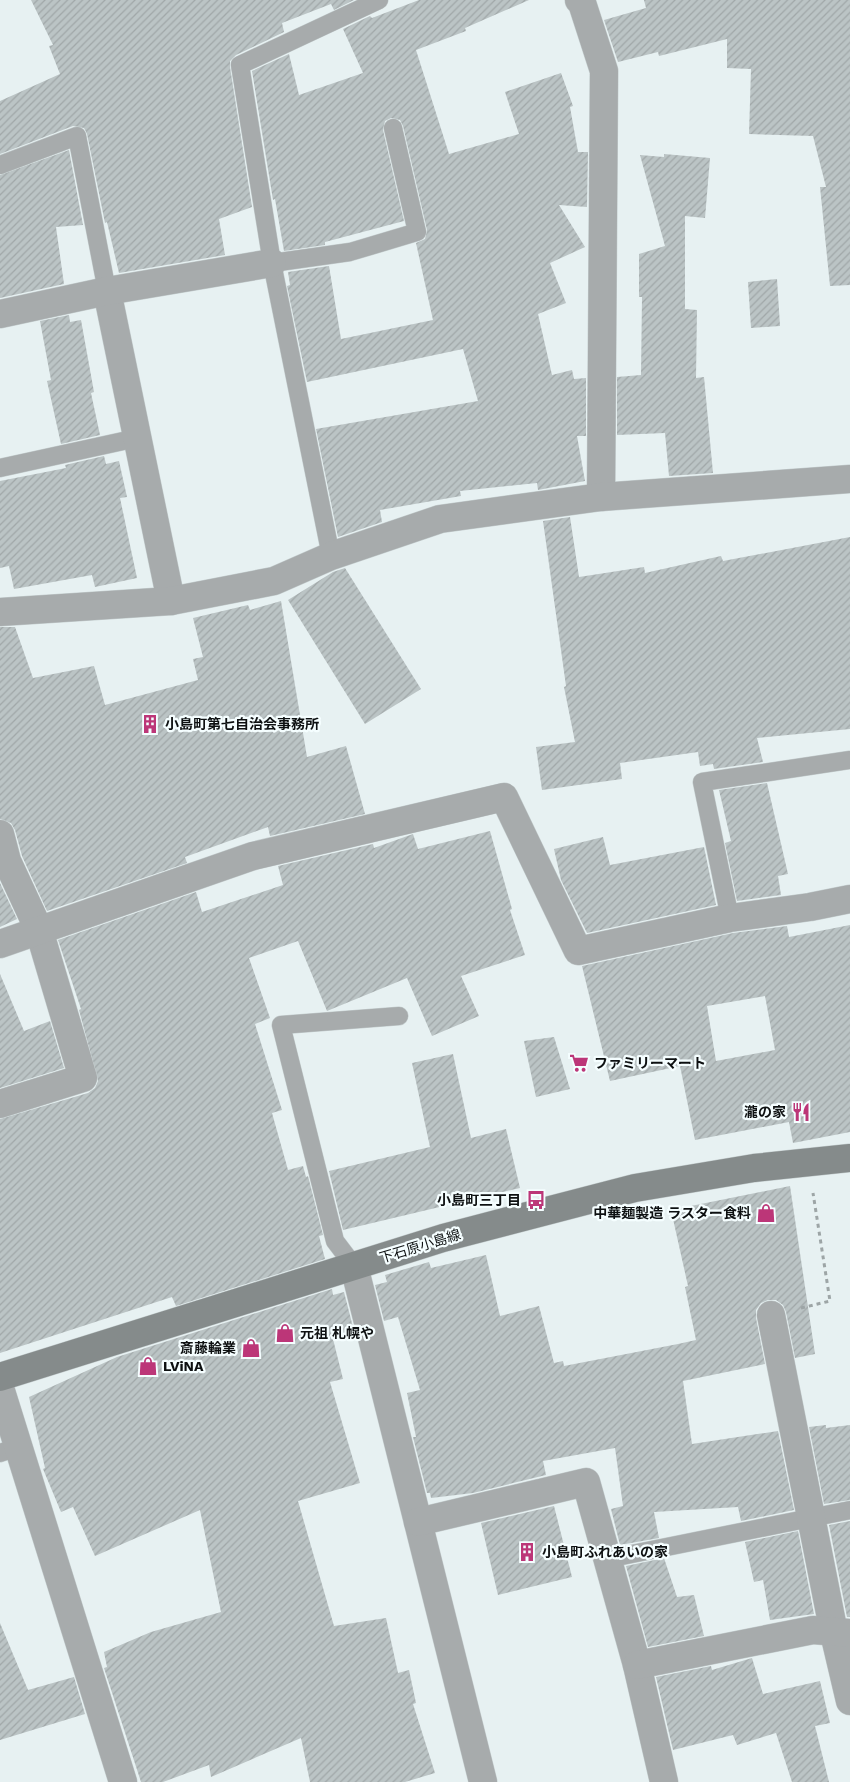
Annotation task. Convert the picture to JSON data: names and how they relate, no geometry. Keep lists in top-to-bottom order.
{
  "streets": {
    "main road": ["下石原小島線"]
  },
  "places": {
    "building": ["小島町第七自治会事務所", "小島町ふれあいの家"],
    "supermarket": ["ファミリーマート"],
    "restaurant": ["瀧の家"],
    "bus stop": ["小島町三丁目"],
    "shop": [
      "中華麺製造 ラスター食料",
      "元祖 札幌や",
      "斎藤輪業",
      "LViNA"
    ]
  }
}
